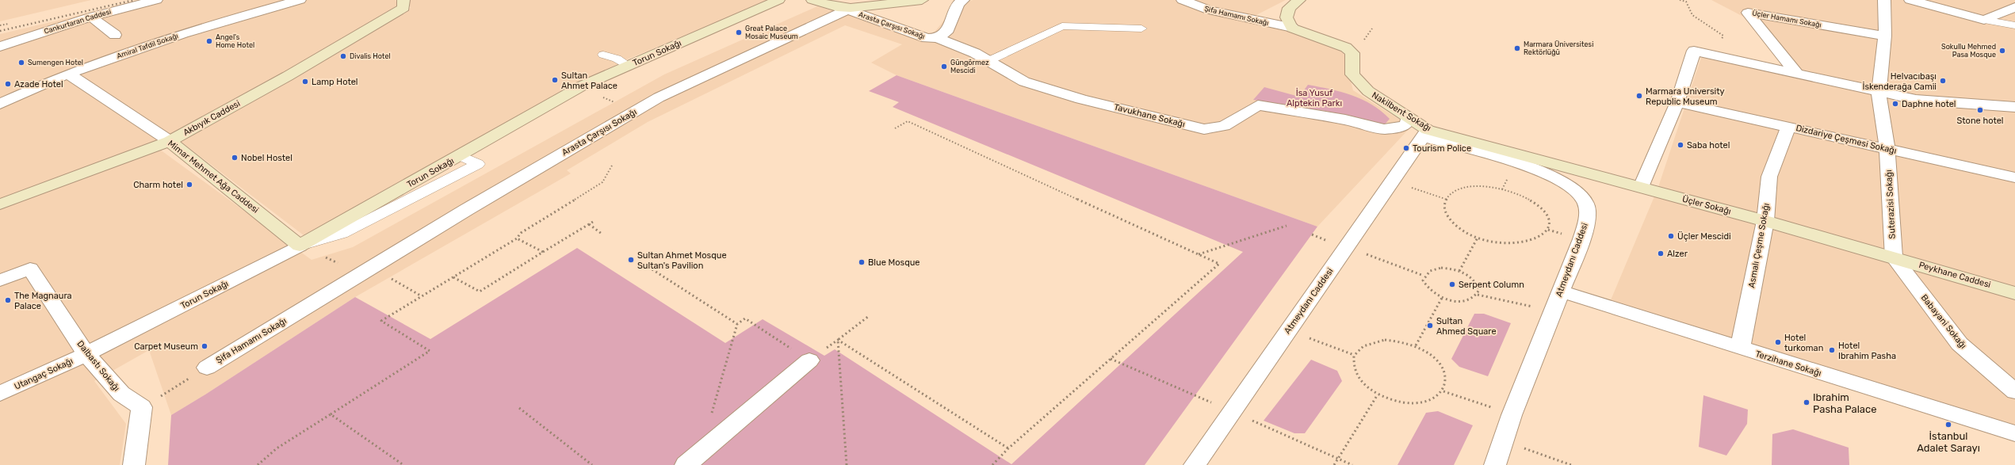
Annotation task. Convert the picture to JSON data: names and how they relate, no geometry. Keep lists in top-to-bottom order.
{
  "streets": {
    "street": [
      "Şifa Hamamı Sokağı",
      "Üçler Hamamı Sokağı",
      "Cankurtaran Caddesi",
      "Arasta Çarşısı Sokağı",
      "Amiral Tafdil Sokağı",
      "Torun Sokağı",
      "Nakilbent Sokağı",
      "Tavukhane Sokağı",
      "Akbıyık Caddesi",
      "Dizdariye Çeşmesi Sokağı",
      "Mimar Mehmet Ağa Caddesi",
      "Suterazisi Sokağı",
      "Üçler Sokağı",
      "Asmalı Çeşme Sokağı",
      "Atmeydanı Caddesi",
      "Peykhane Caddesi",
      "Babayani Sokağı",
      "Terzihane Sokağı",
      "Dalbastı Sokağı",
      "Utangaç Sokağı"
    ]
  },
  "crossings": [
    ["Şifa Hamamı Sokağı", "Arasta Çarşısı Sokağı"],
    ["Şifa Hamamı Sokağı", "Nakilbent Sokağı"],
    ["Şifa Hamamı Sokağı", "Dalbastı Sokağı"],
    ["Üçler Hamamı Sokağı", "Suterazisi Sokağı"],
    ["Arasta Çarşısı Sokağı", "Tavukhane Sokağı"],
    ["Amiral Tafdil Sokağı", "Mimar Mehmet Ağa Caddesi"],
    ["Torun Sokağı", "Mimar Mehmet Ağa Caddesi"],
    ["Torun Sokağı", "Dalbastı Sokağı"],
    ["Torun Sokağı", "Utangaç Sokağı"],
    ["Nakilbent Sokağı", "Tavukhane Sokağı"],
    ["Nakilbent Sokağı", "Üçler Sokağı"],
    ["Nakilbent Sokağı", "Atmeydanı Caddesi"],
    ["Akbıyık Caddesi", "Mimar Mehmet Ağa Caddesi"],
    ["Dizdariye Çeşmesi Sokağı", "Suterazisi Sokağı"],
    ["Dizdariye Çeşmesi Sokağı", "Asmalı Çeşme Sokağı"],
    ["Suterazisi Sokağı", "Üçler Sokağı"],
    ["Suterazisi Sokağı", "Peykhane Caddesi"],
    ["Suterazisi Sokağı", "Babayani Sokağı"],
    ["Üçler Sokağı", "Asmalı Çeşme Sokağı"],
    ["Üçler Sokağı", "Peykhane Caddesi"],
    ["Üçler Sokağı", "Babayani Sokağı"],
    ["Asmalı Çeşme Sokağı", "Terzihane Sokağı"],
    ["Atmeydanı Caddesi", "Terzihane Sokağı"],
    ["Peykhane Caddesi", "Babayani Sokağı"],
    ["Dalbastı Sokağı", "Utangaç Sokağı"]
  ],
  "parks": ["İsa Yusuf Alptekin Parkı"],
  "places": [
    "Great Palace Mosaic Museum",
    "Angel's Home Hotel",
    "Marmara Üniversitesi Rektörlüğü",
    "Sokullu Mehmed Pasa Mosque",
    "Divalis Hotel",
    "Sumengen Hotel",
    "Güngörmez Mescidi",
    "Sultan Ahmet Palace",
    "Helvacıbaşı İskenderağa Camii",
    "Lamp Hotel",
    "Azade Hotel",
    "Marmara University Republic Museum",
    "Daphne hotel",
    "Stone hotel",
    "Saba hotel",
    "Tourism Police",
    "Nobel Hostel",
    "Charm hotel",
    "Üçler Mescidi",
    "Alzer",
    "Sultan Ahmet Mosque Sultan's Pavilion",
    "Blue Mosque",
    "Serpent Column",
    "The Magnaura Palace",
    "Sultan Ahmed Square",
    "Hotel turkoman",
    "Carpet Museum",
    "Hotel Ibrahim Pasha",
    "Ibrahim Pasha Palace",
    "İstanbul Adalet Sarayı"
  ]
}
